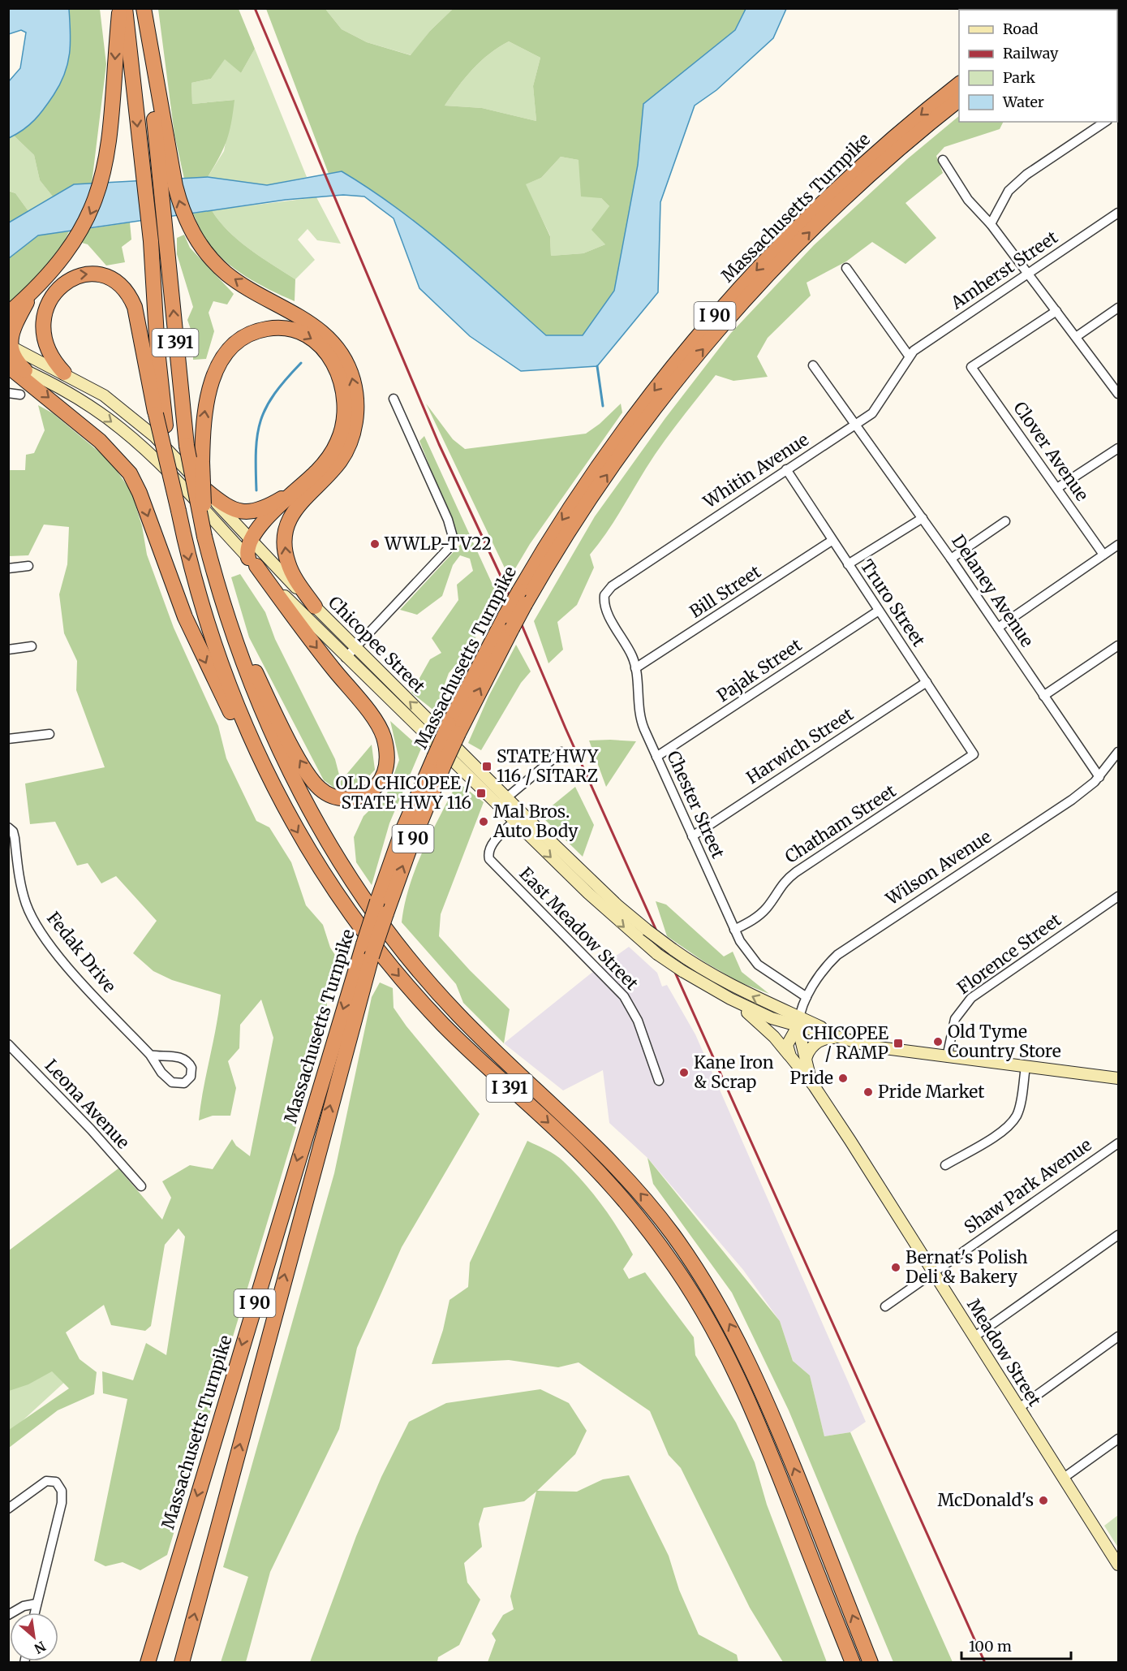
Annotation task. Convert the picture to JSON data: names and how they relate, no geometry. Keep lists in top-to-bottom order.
{
  "streets": {
    "highway": ["Massachusetts Turnpike", "I 90", "I 391"],
    "main road": ["Chicopee Street", "Meadow Street"],
    "street": [
      "Amherst Street",
      "Clover Avenue",
      "Whitin Avenue",
      "Delaney Avenue",
      "Bill Street",
      "Truro Street",
      "Pajak Street",
      "Harwich Street",
      "Chester Street",
      "Chatham Street",
      "Wilson Avenue",
      "East Meadow Street",
      "Fedak Drive",
      "Florence Street",
      "Leona Avenue",
      "Shaw Park Avenue"
    ]
  },
  "crossings": [
    ["Amherst Street", "Whitin Avenue"],
    ["Whitin Avenue", "Delaney Avenue"],
    ["Whitin Avenue", "Truro Street"],
    ["Whitin Avenue", "Chester Street"],
    ["Delaney Avenue", "Wilson Avenue"],
    ["Bill Street", "Truro Street"],
    ["Bill Street", "Chester Street"],
    ["Truro Street", "Pajak Street"],
    ["Truro Street", "Harwich Street"],
    ["Truro Street", "Chatham Street"],
    ["Chicopee Street", "Wilson Avenue"],
    ["Chicopee Street", "East Meadow Street"],
    ["Chicopee Street", "Florence Street"],
    ["Chicopee Street", "Meadow Street"],
    ["Pajak Street", "Chester Street"],
    ["Harwich Street", "Chester Street"],
    ["Chester Street", "Chatham Street"],
    ["Chester Street", "Wilson Avenue"],
    ["Wilson Avenue", "Meadow Street"],
    ["Shaw Park Avenue", "Meadow Street"]
  ],
  "places": {
    "other": [
      "WWLP-TV22",
      "Mal Bros. Auto Body",
      "Old Tyme Country Store",
      "Kane Iron & Scrap",
      "Pride",
      "Pride Market",
      "Bernat's Polish Deli & Bakery",
      "McDonald's"
    ],
    "transit": ["STATE HWY 116 / SITARZ", "OLD CHICOPEE / STATE HWY 116", "CHICOPEE / RAMP"]
  },
  "legend": [
    "Road",
    "Railway",
    "Park",
    "Water"
  ],
  "scale_bar": "100 m",
  "north": "bottom right"
}
